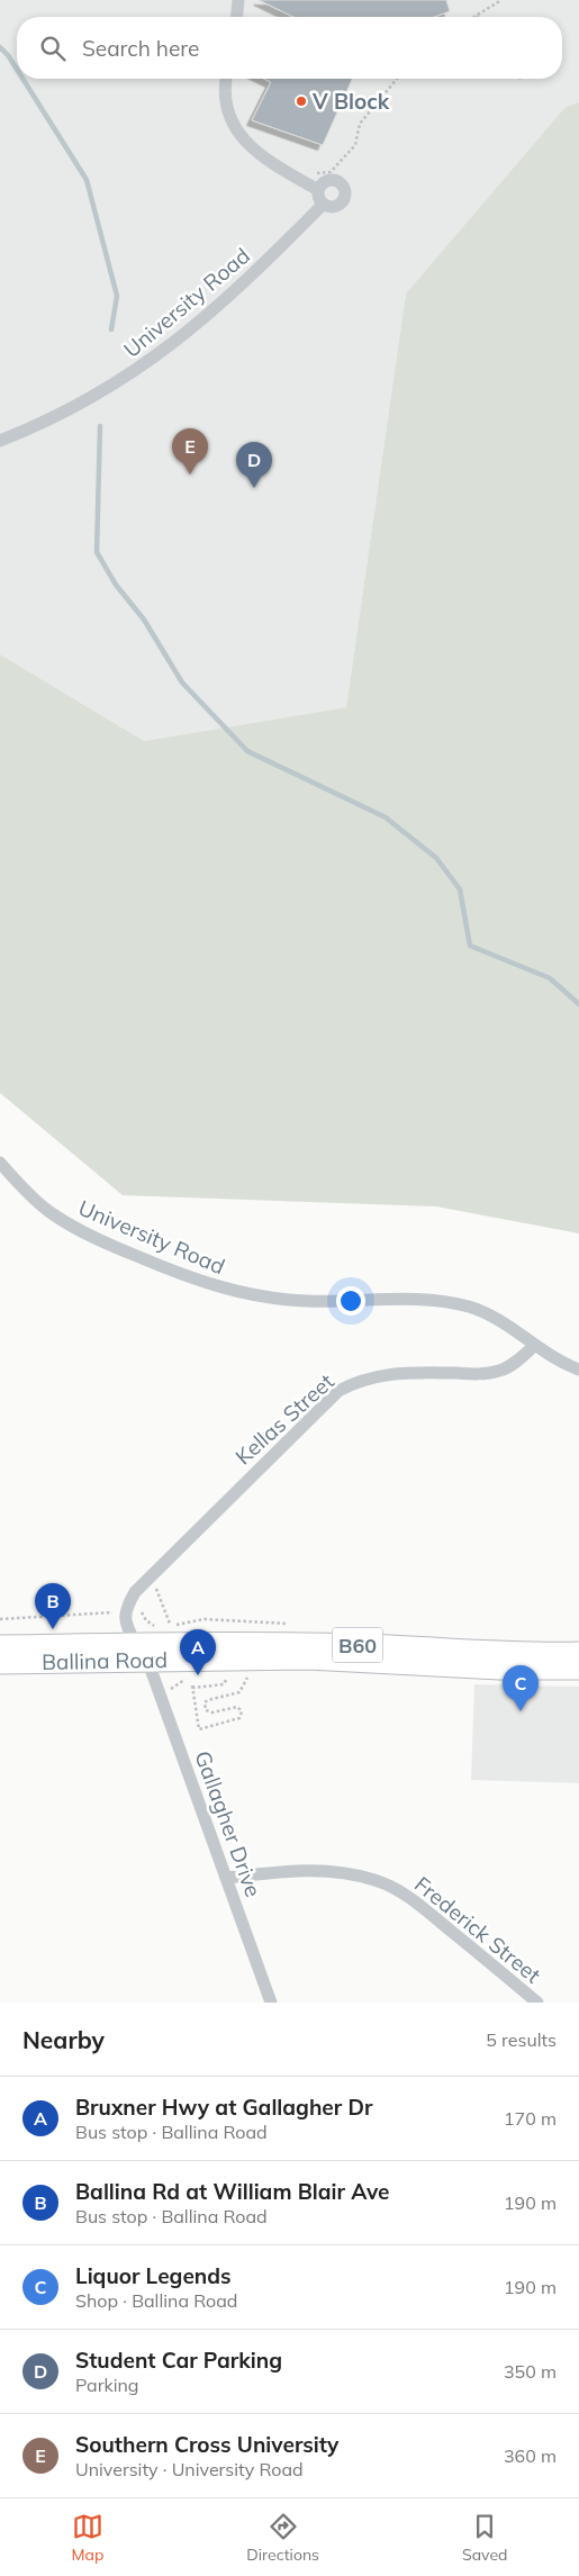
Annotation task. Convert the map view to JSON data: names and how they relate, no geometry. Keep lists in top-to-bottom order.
{
  "streets": {
    "main road": ["B60", "Ballina Road"],
    "street": [
      "University Road",
      "Kellas Street",
      "Gallagher Drive",
      "Frederick Street"
    ]
  },
  "crossings": [
    ["University Road", "Kellas Street"],
    ["Kellas Street", "Ballina Road"],
    ["Kellas Street", "Gallagher Drive"],
    ["Ballina Road", "Gallagher Drive"],
    ["Gallagher Drive", "Frederick Street"]
  ],
  "places": ["V Block"],
  "page": {
    "search": "Search here",
    "pins": [
      "E",
      "D",
      "B",
      "A",
      "C"
    ],
    "heading": ["Nearby", "5 results"],
    "list": [
      {
        "mark": "A",
        "name": "Bruxner Hwy at Gallagher Dr",
        "note": "Bus stop · Ballina Road",
        "value": "170 m"
      },
      {
        "mark": "B",
        "name": "Ballina Rd at William Blair Ave",
        "note": "Bus stop · Ballina Road",
        "value": "190 m"
      },
      {
        "mark": "C",
        "name": "Liquor Legends",
        "note": "Shop · Ballina Road",
        "value": "190 m"
      },
      {
        "mark": "D",
        "name": "Student Car Parking",
        "note": "Parking",
        "value": "350 m"
      },
      {
        "mark": "E",
        "name": "Southern Cross University",
        "note": "University · University Road",
        "value": "360 m"
      }
    ],
    "nav": ["Map", "Directions", "Saved"]
  }
}
